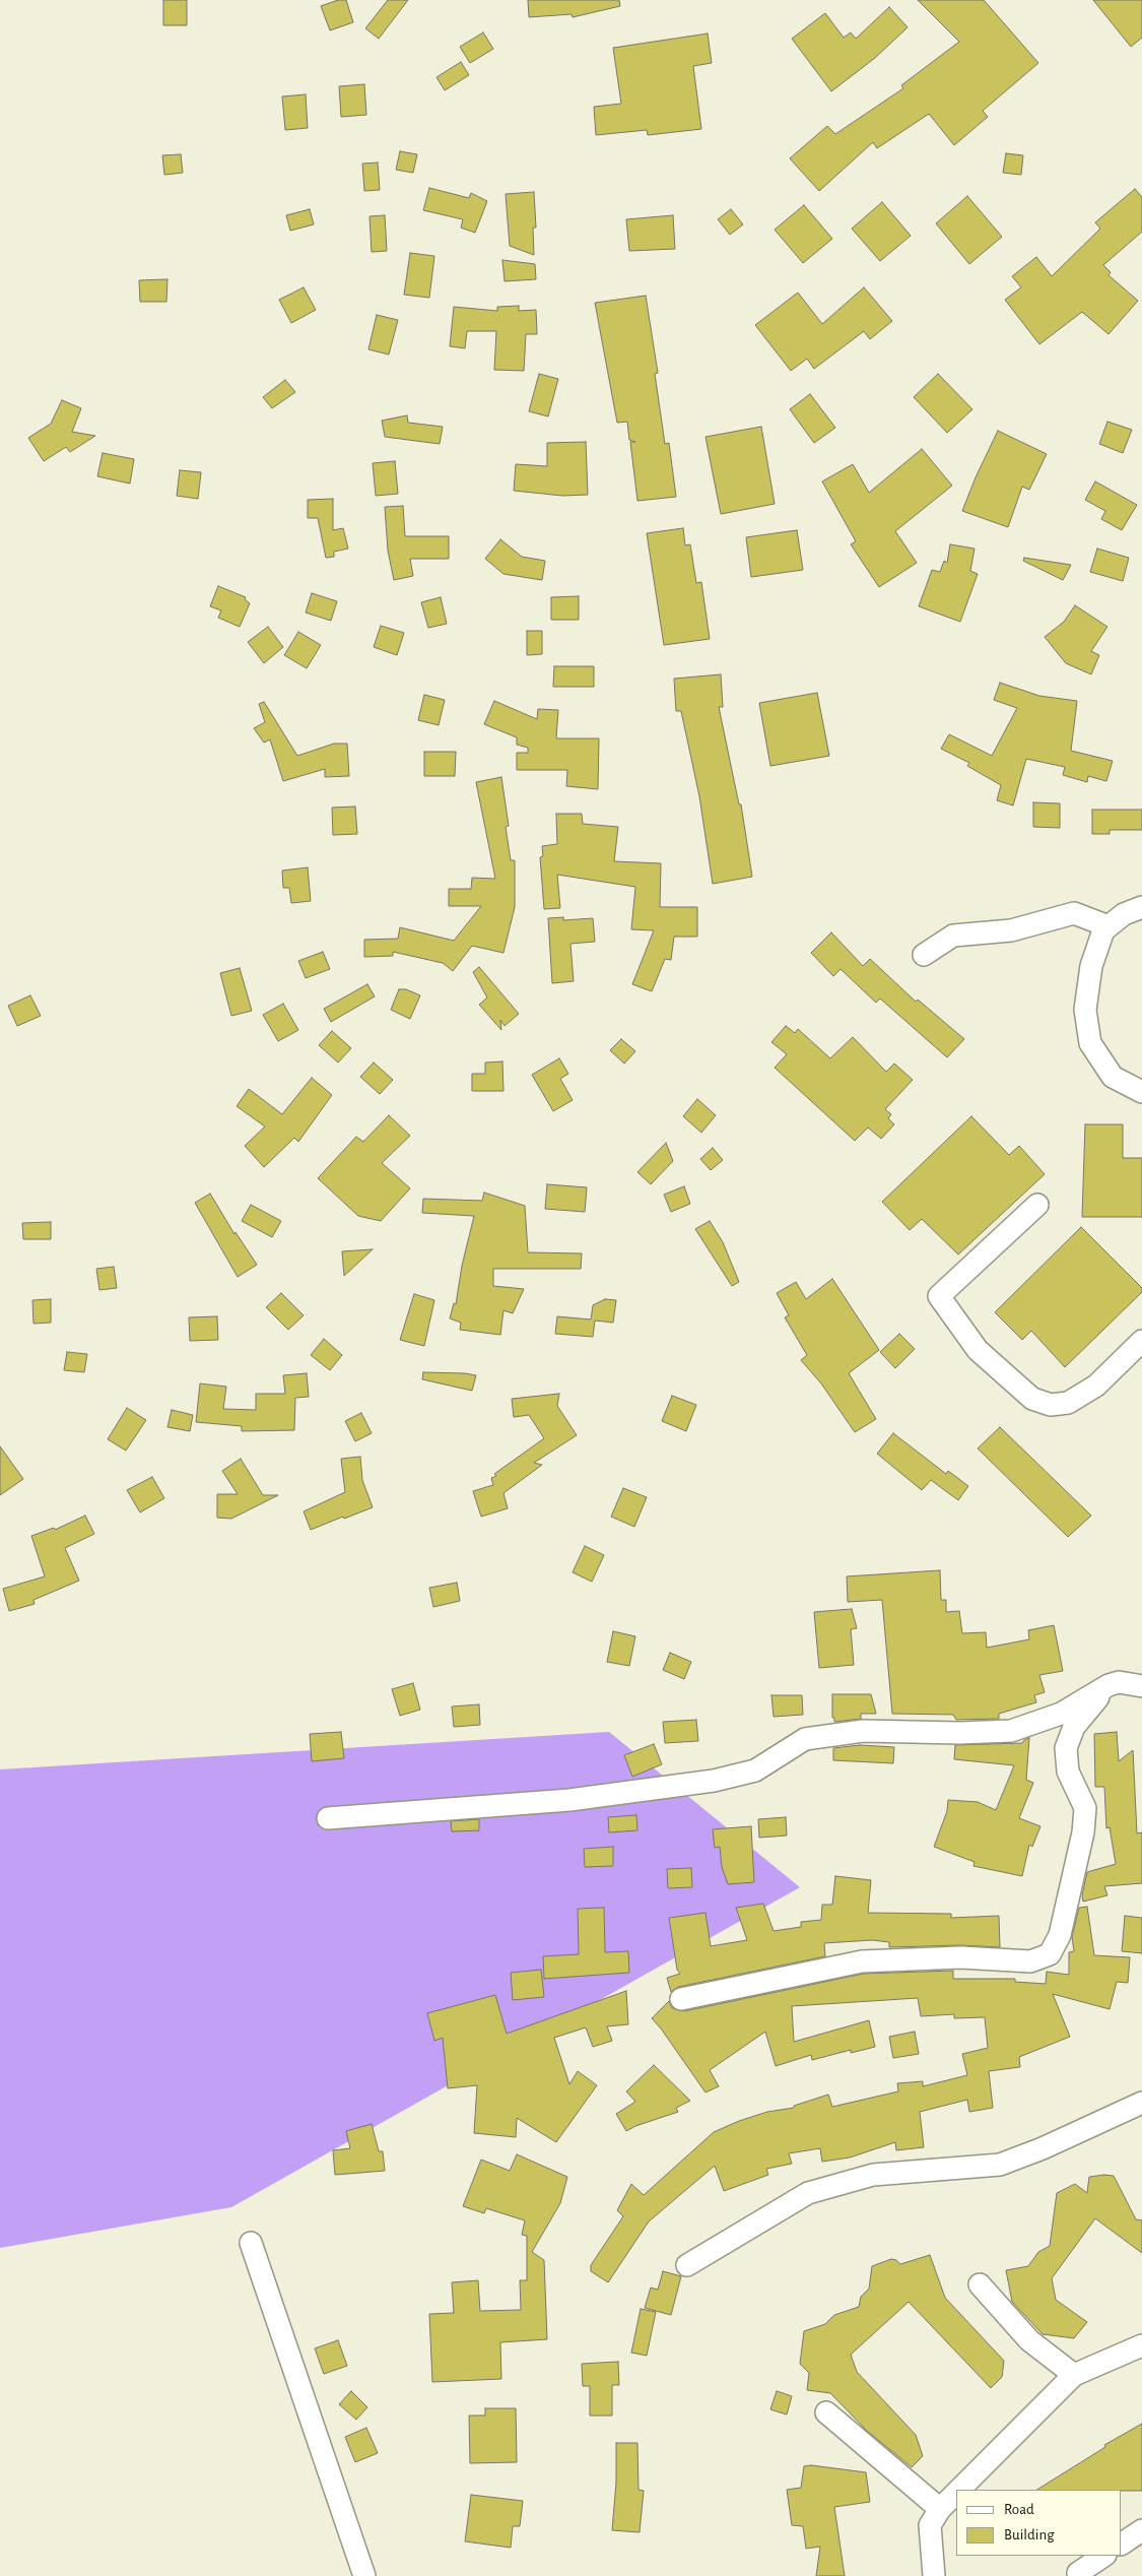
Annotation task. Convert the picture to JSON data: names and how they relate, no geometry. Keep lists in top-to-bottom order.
{
  "legend": ["Road", "Building"]
}
